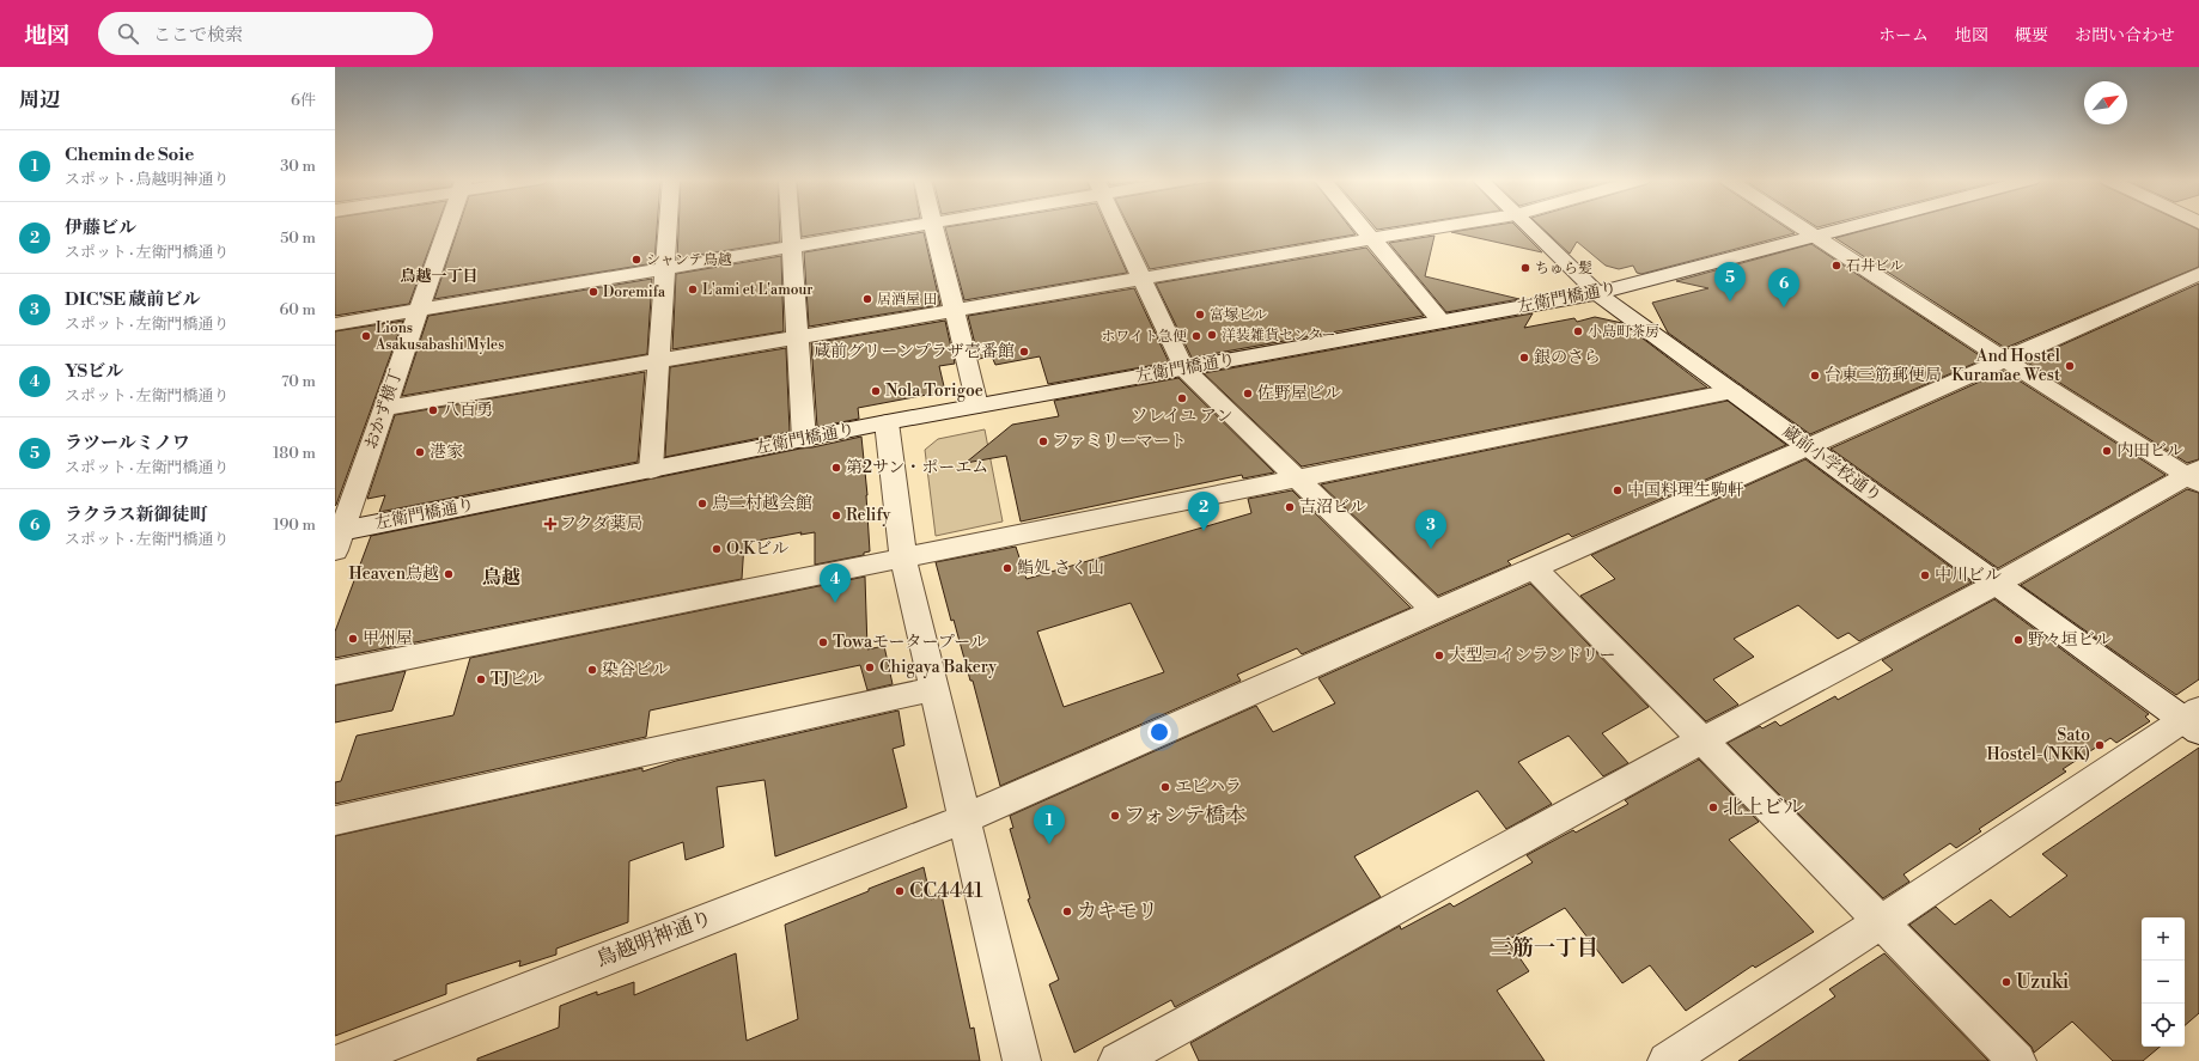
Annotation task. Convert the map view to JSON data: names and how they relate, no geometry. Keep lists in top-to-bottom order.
{
  "streets": {
    "street": [
      "左衛門橋通り",
      "おかず横丁",
      "蔵前小学校通り",
      "鳥越明神通り"
    ]
  },
  "crossings": [
    ["左衛門橋通り", "おかず横丁"],
    ["左衛門橋通り", "蔵前小学校通り"],
    ["蔵前小学校通り", "鳥越明神通り"]
  ],
  "districts": ["鳥越一丁目", "鳥越", "三筋一丁目"],
  "places": {
    "other": [
      "シャンテ鳥越",
      "石井ビル",
      "ちゅら髪",
      "L'ami et L'amour",
      "Doremifa",
      "居酒屋 田",
      "富塚ビル",
      "小島町茶房",
      "洋装雑貨センター",
      "Lions Asakusabashi Myles",
      "ホワイト急便",
      "蔵前グリーンプラザ壱番館",
      "銀のさら",
      "And Hostel Kuramae West",
      "台東三筋郵便局",
      "Nola Torigoe",
      "佐野屋ビル",
      "ソレイユ アン",
      "八百勇",
      "ファミリーマート",
      "内田ビル",
      "港家",
      "第2サン・ポーエム",
      "中国料理生駒軒",
      "鳥二村越会館",
      "吉沼ビル",
      "Relify",
      "O.Kビル",
      "鮨処 さく山",
      "Heaven鳥越",
      "中川ビル",
      "甲州屋",
      "野々垣ビル",
      "Towaモータープール",
      "大型コインランドリー",
      "Chigaya Bakery",
      "染谷ビル",
      "TJビル",
      "Sato Hostel-(NKK)",
      "エビハラ",
      "北上ビル",
      "フォンテ橋本",
      "CC4441",
      "カキモリ",
      "Uzuki"
    ],
    "health": ["フクダ薬局"]
  },
  "north": "top right",
  "page": {
    "header": "地図",
    "search": "ここで検索",
    "nav": [
      "ホーム",
      "地図",
      "概要",
      "お問い合わせ"
    ],
    "heading": ["周辺", "6件"],
    "list": [
      {
        "mark": "1",
        "name": "Chemin de Soie",
        "note": "スポット · 鳥越明神通り",
        "value": "30 m"
      },
      {
        "mark": "2",
        "name": "伊藤ビル",
        "note": "スポット · 左衛門橋通り",
        "value": "50 m"
      },
      {
        "mark": "3",
        "name": "DIC'SE 蔵前ビル",
        "note": "スポット · 左衛門橋通り",
        "value": "60 m"
      },
      {
        "mark": "4",
        "name": "YSビル",
        "note": "スポット · 左衛門橋通り",
        "value": "70 m"
      },
      {
        "mark": "5",
        "name": "ラツールミノワ",
        "note": "スポット · 左衛門橋通り",
        "value": "180 m"
      },
      {
        "mark": "6",
        "name": "ラクラス新御徒町",
        "note": "スポット · 左衛門橋通り",
        "value": "190 m"
      }
    ],
    "pins": [
      "5",
      "6",
      "2",
      "3",
      "4",
      "1"
    ],
    "map_buttons": ["+", "−"]
  }
}
